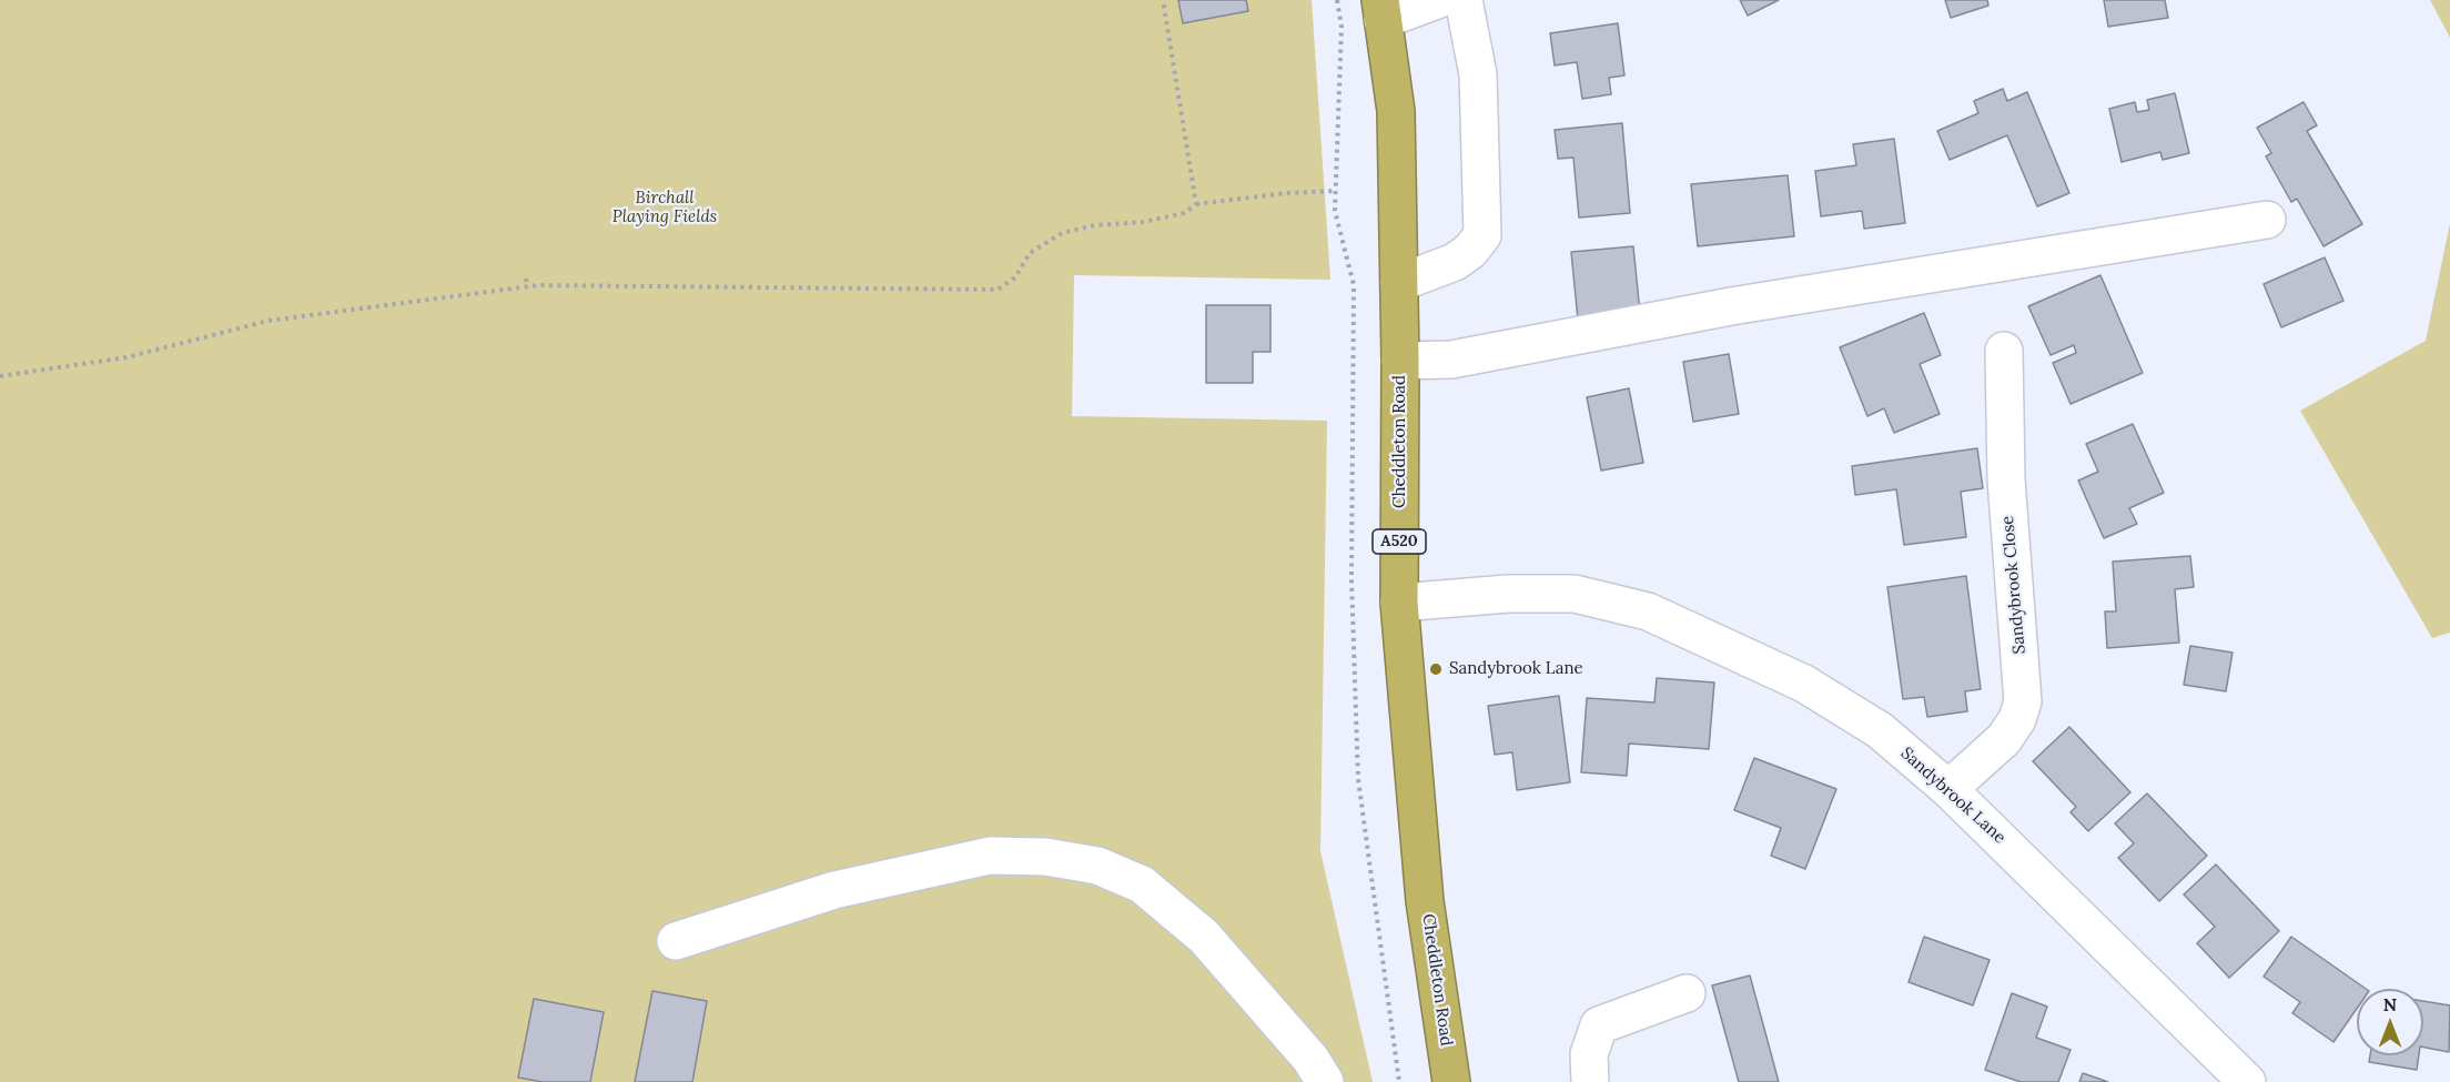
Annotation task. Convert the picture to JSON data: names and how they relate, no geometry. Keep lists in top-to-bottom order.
{
  "streets": {
    "highway": ["Cheddleton Road", "A520"],
    "street": ["Sandybrook Close", "Sandybrook Lane"]
  },
  "crossings": [
    ["Cheddleton Road", "Sandybrook Lane"],
    ["Sandybrook Close", "Sandybrook Lane"]
  ],
  "parks": ["Birchall Playing Fields"],
  "places": ["Sandybrook Lane"],
  "north": "top"
}
